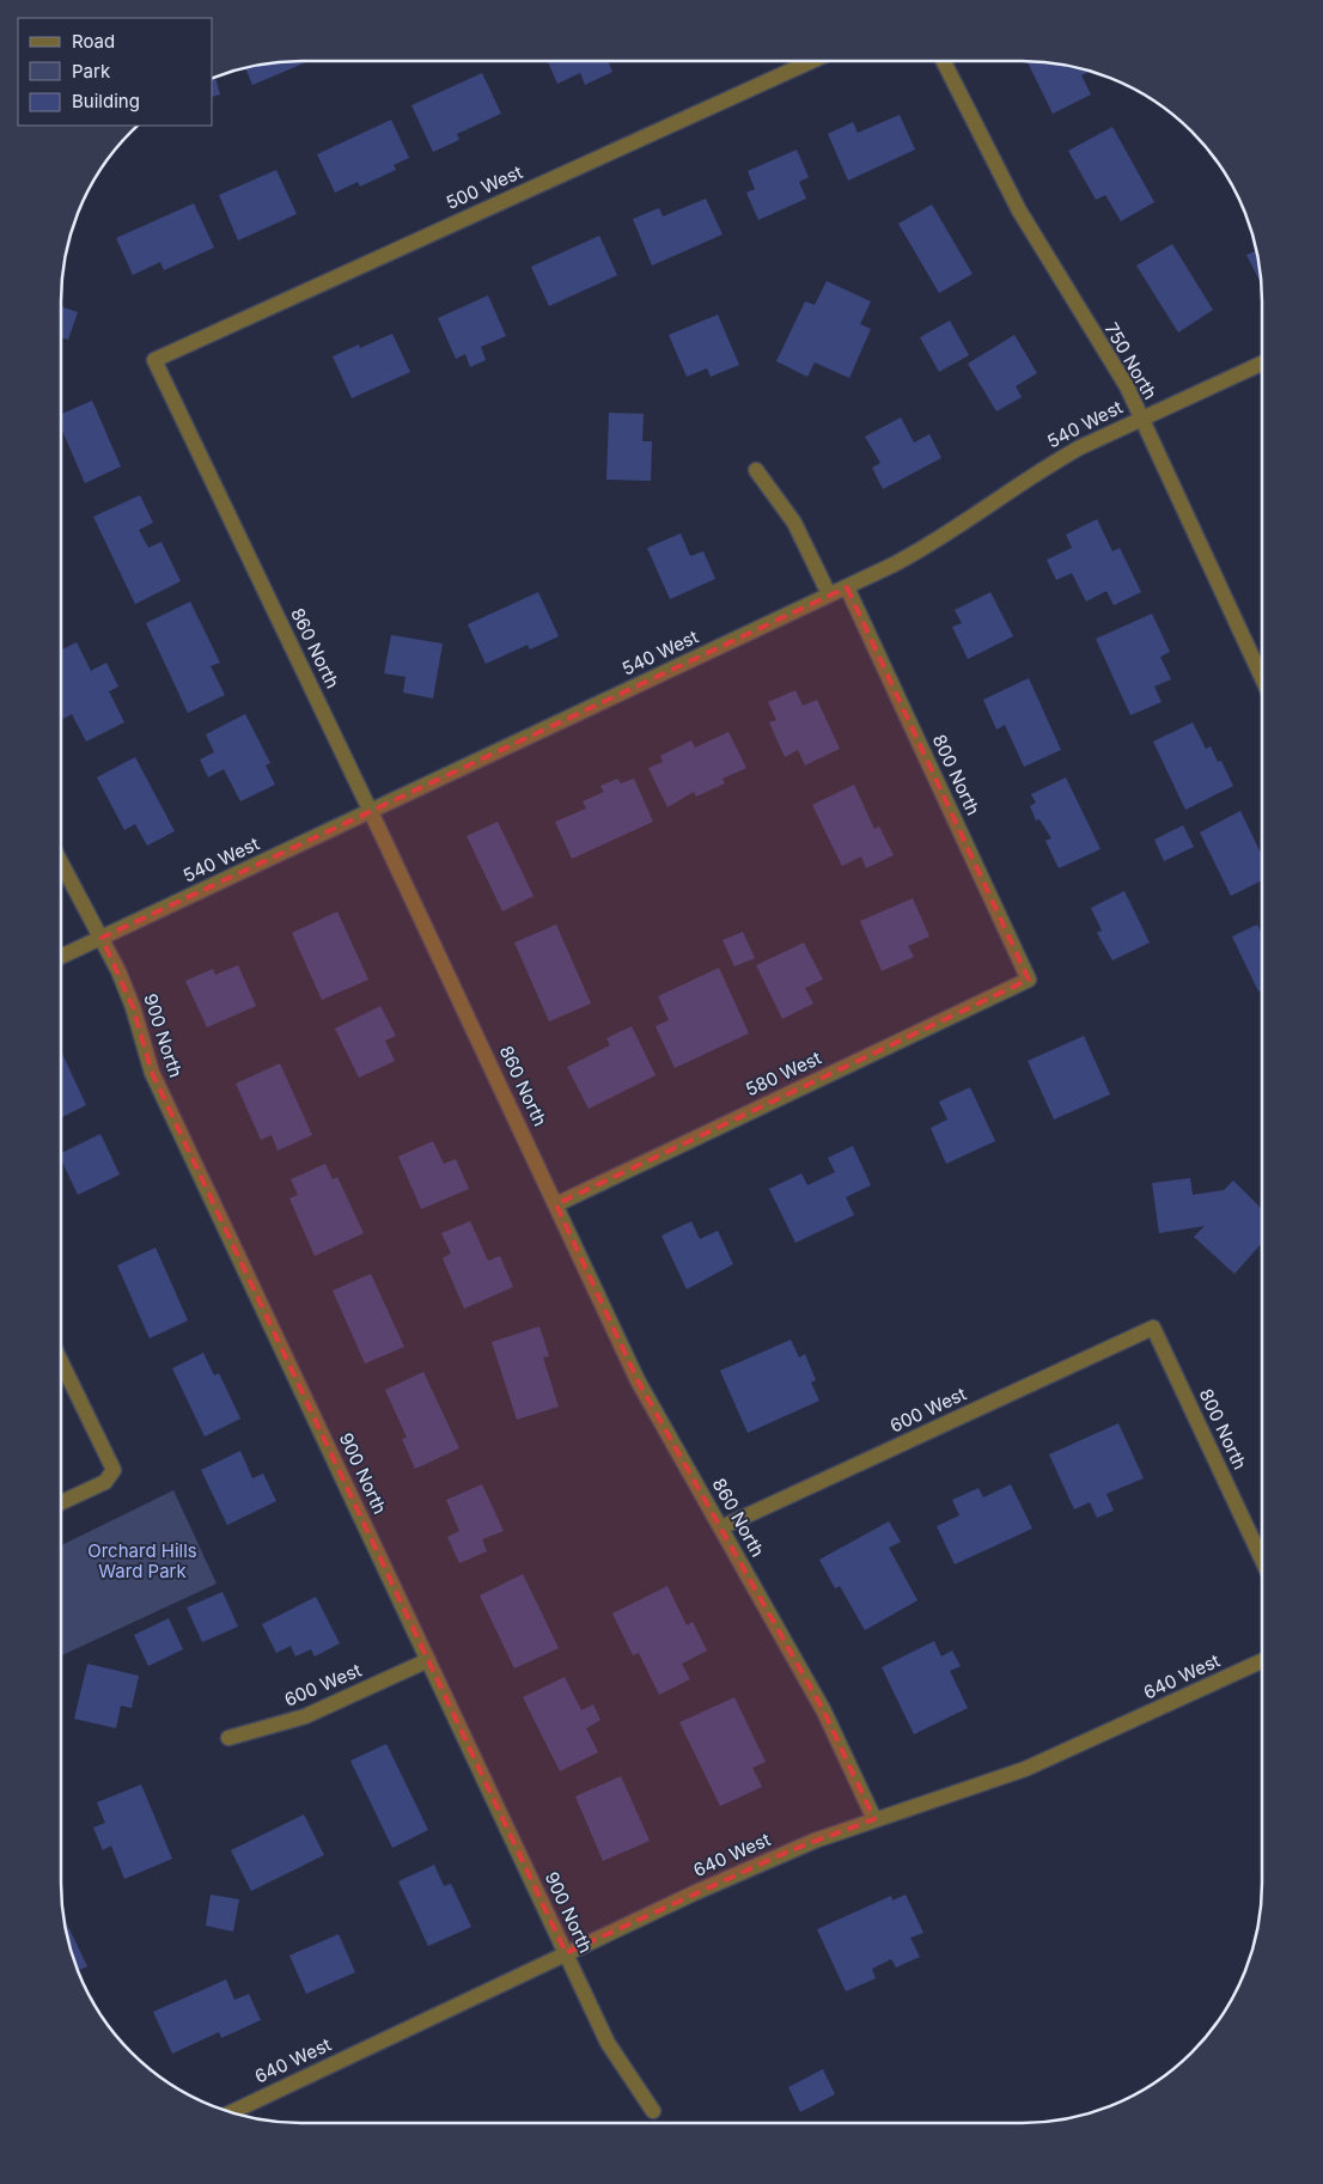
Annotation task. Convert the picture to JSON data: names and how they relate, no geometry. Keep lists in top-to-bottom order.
{
  "streets": {
    "street": [
      "500 West",
      "750 North",
      "540 West",
      "860 North",
      "800 North",
      "900 North",
      "580 West",
      "600 West",
      "640 West"
    ]
  },
  "crossings": [
    ["500 West", "860 North"],
    ["750 North", "540 West"],
    ["540 West", "860 North"],
    ["540 West", "800 North"],
    ["540 West", "900 North"],
    ["860 North", "580 West"],
    ["860 North", "600 West"],
    ["860 North", "640 West"],
    ["800 North", "580 West"],
    ["800 North", "600 West"],
    ["900 North", "600 West"],
    ["900 North", "640 West"]
  ],
  "parks": ["Orchard Hills Ward Park"],
  "legend": ["Road", "Park", "Building"]
}
